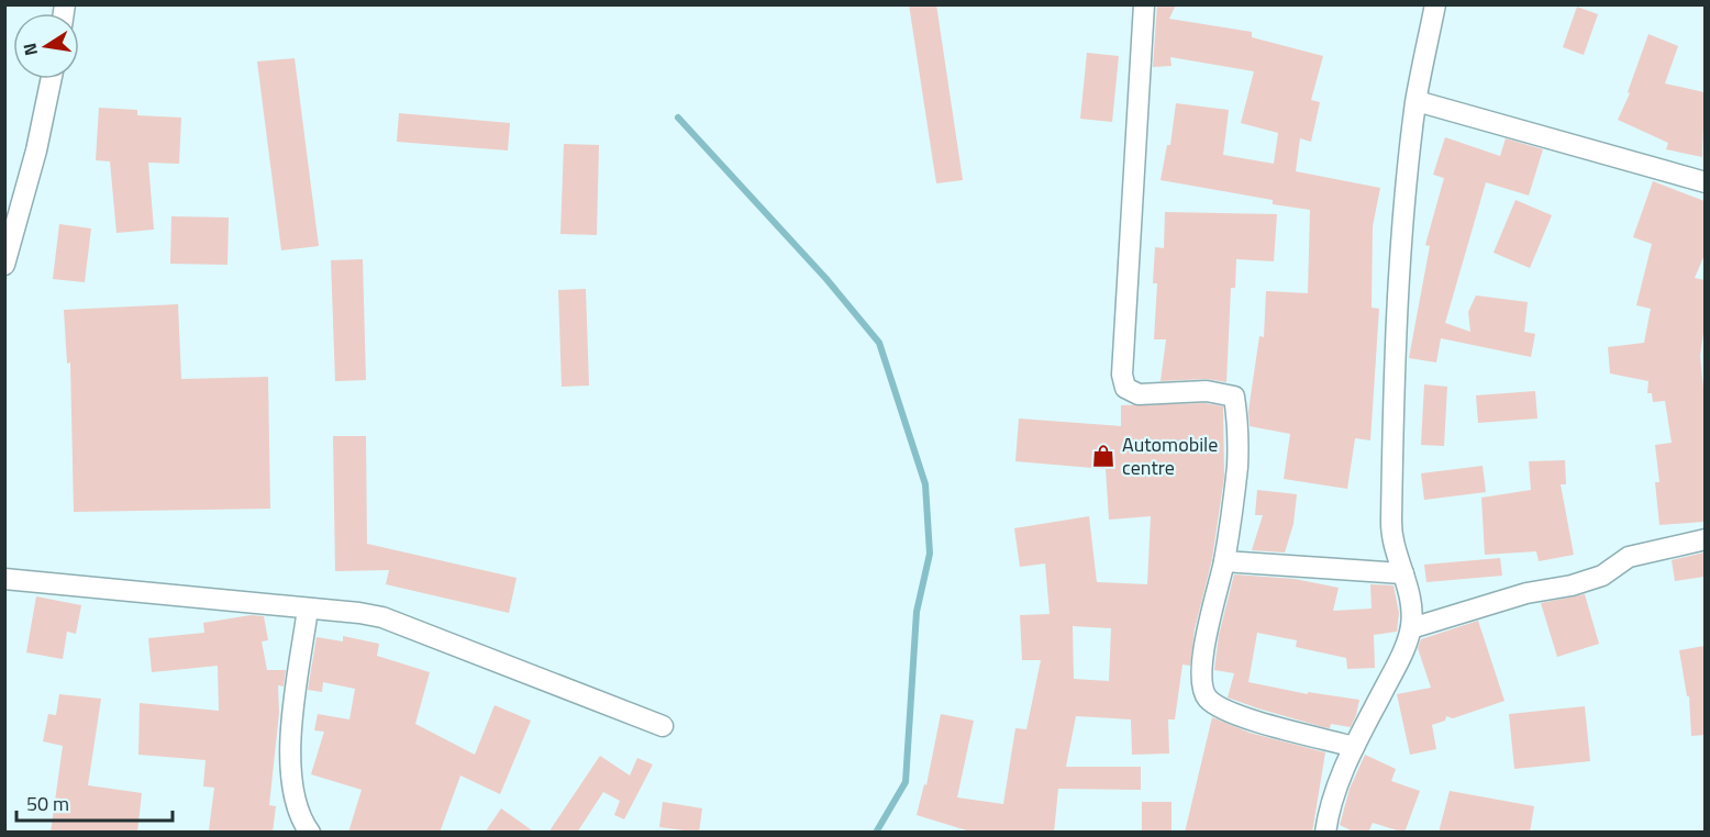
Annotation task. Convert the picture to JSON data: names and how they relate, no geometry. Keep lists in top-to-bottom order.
{
  "places": {
    "shop": ["Automobile centre"]
  },
  "scale_bar": "50 m",
  "north": "left"
}
